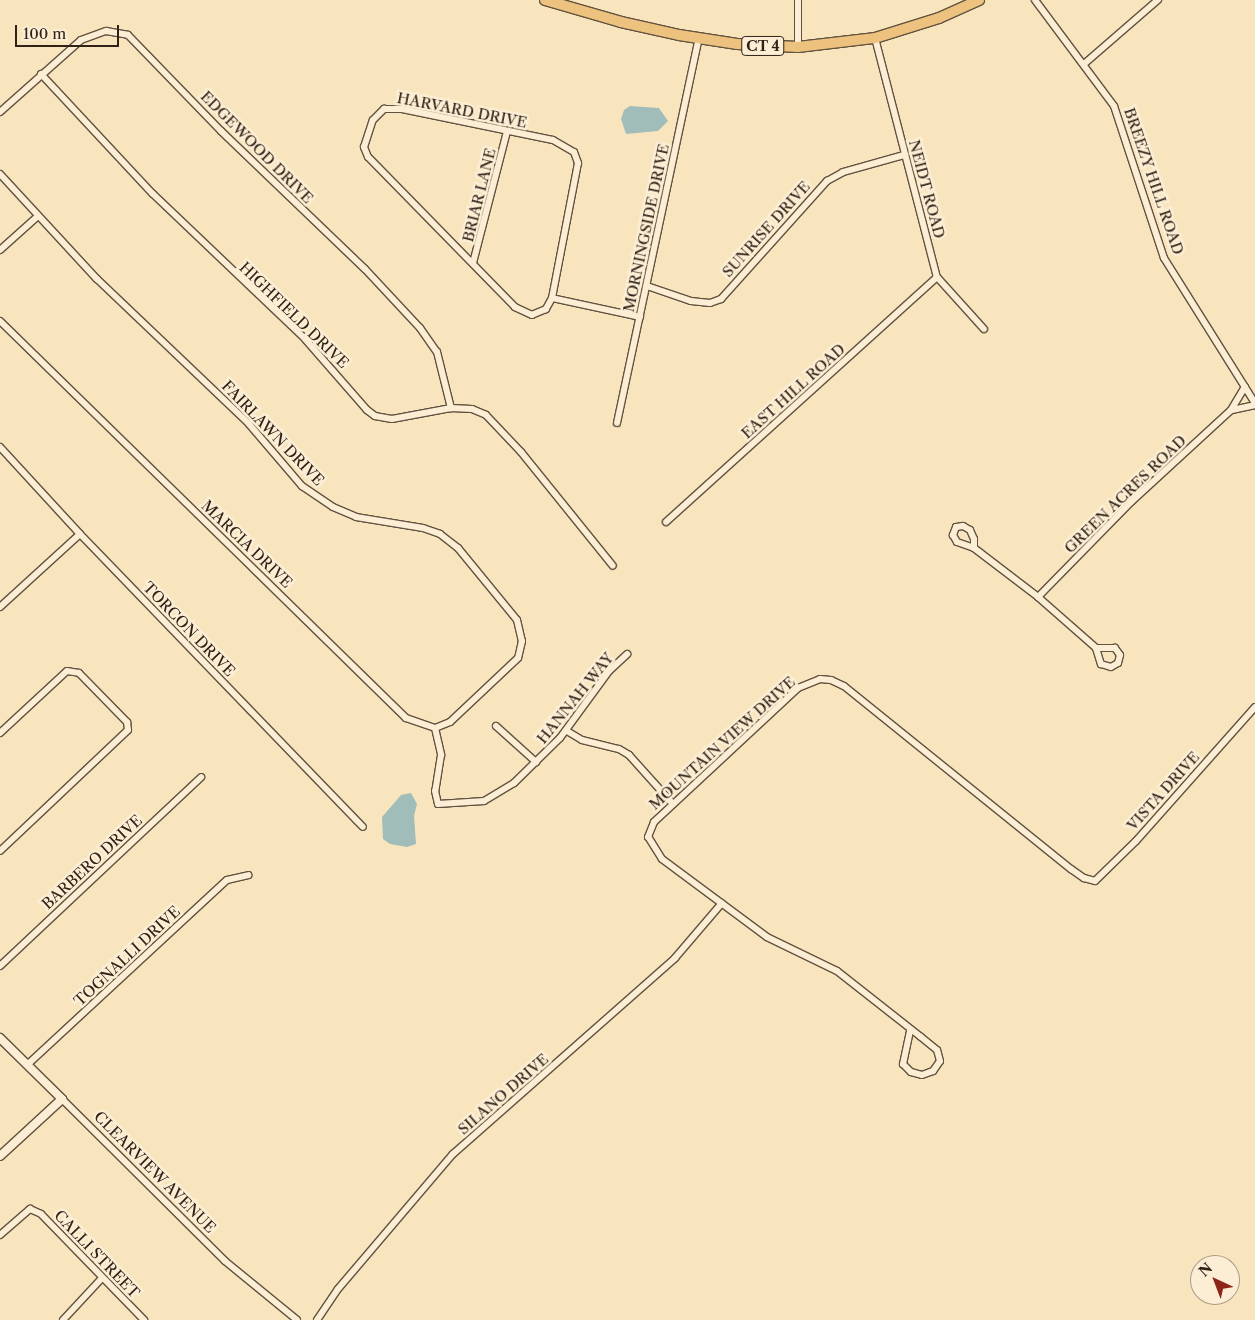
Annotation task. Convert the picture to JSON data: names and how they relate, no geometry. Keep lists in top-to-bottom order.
{
  "streets": {
    "main road": ["CT 4"],
    "street": [
      "HARVARD DRIVE",
      "EDGEWOOD DRIVE",
      "BREEZY HILL ROAD",
      "NEIDT ROAD",
      "BRIAR LANE",
      "MORNINGSIDE DRIVE",
      "SUNRISE DRIVE",
      "HIGHFIELD DRIVE",
      "EAST HILL ROAD",
      "FAIRLAWN DRIVE",
      "GREEN ACRES ROAD",
      "MARCIA DRIVE",
      "TORCON DRIVE",
      "HANNAH WAY",
      "MOUNTAIN VIEW DRIVE",
      "VISTA DRIVE",
      "BARBERO DRIVE",
      "TOGNALLI DRIVE",
      "SILANO DRIVE",
      "CLEARVIEW AVENUE",
      "CALLI STREET"
    ]
  },
  "crossings": [
    ["CT 4", "NEIDT ROAD"],
    ["CT 4", "MORNINGSIDE DRIVE"],
    ["HARVARD DRIVE", "BRIAR LANE"],
    ["EDGEWOOD DRIVE", "HIGHFIELD DRIVE"],
    ["BREEZY HILL ROAD", "GREEN ACRES ROAD"],
    ["NEIDT ROAD", "SUNRISE DRIVE"],
    ["NEIDT ROAD", "EAST HILL ROAD"],
    ["MORNINGSIDE DRIVE", "SUNRISE DRIVE"],
    ["FAIRLAWN DRIVE", "MARCIA DRIVE"],
    ["FAIRLAWN DRIVE", "HANNAH WAY"],
    ["MARCIA DRIVE", "HANNAH WAY"],
    ["MOUNTAIN VIEW DRIVE", "VISTA DRIVE"],
    ["MOUNTAIN VIEW DRIVE", "SILANO DRIVE"],
    ["TOGNALLI DRIVE", "CLEARVIEW AVENUE"]
  ],
  "scale_bar": "100 m",
  "north": "top left"
}
